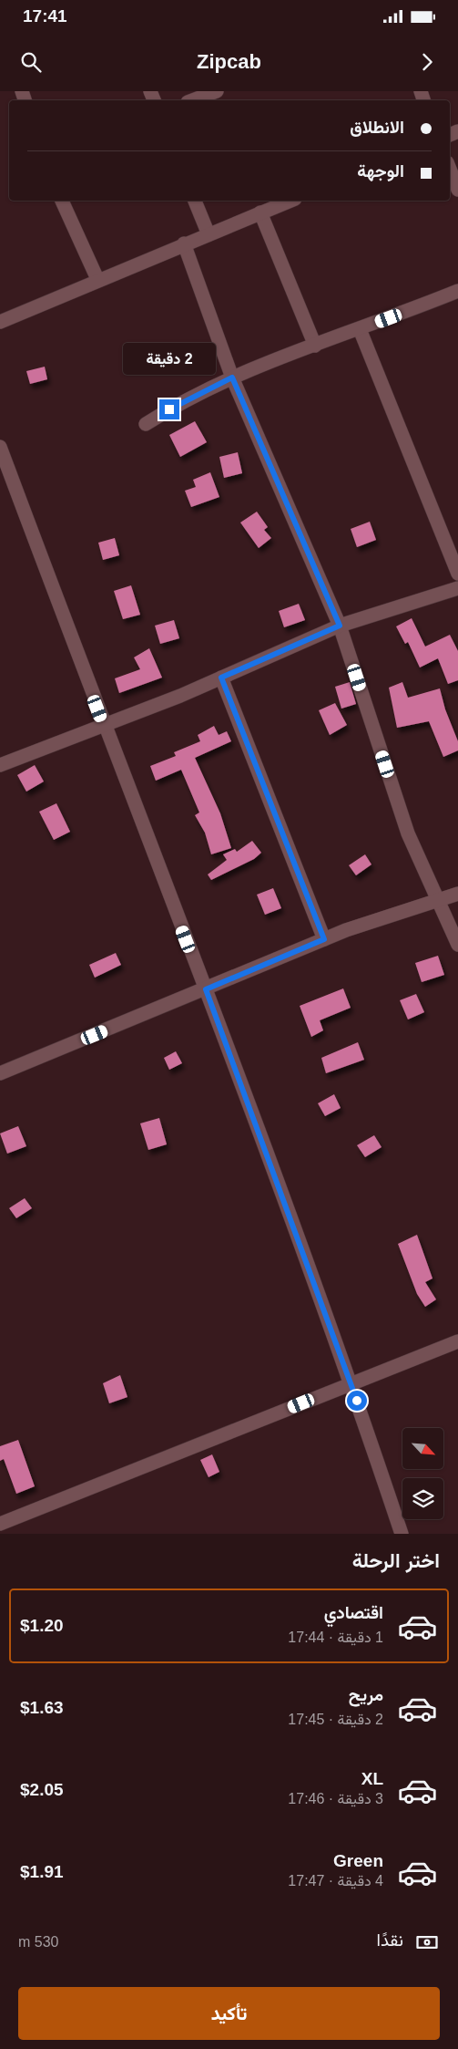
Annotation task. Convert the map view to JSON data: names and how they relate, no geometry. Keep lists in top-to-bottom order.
{
  "north": "bottom right",
  "page": {
    "status": "17:41",
    "header": "Zipcab",
    "banner": ["الانطلاق", "الوجهة"],
    "bubble": "2 دقيقة",
    "heading": "اختر الرحلة",
    "list": [
      {
        "name": "اقتصادي",
        "note": "1 دقيقة · 17:44",
        "value": "$1.20"
      },
      {
        "name": "مريح",
        "note": "2 دقيقة · 17:45",
        "value": "$1.63"
      },
      {
        "name": "XL",
        "note": "3 دقيقة · 17:46",
        "value": "$2.05"
      },
      {
        "name": "Green",
        "note": "4 دقيقة · 17:47",
        "value": "$1.91"
      }
    ],
    "pay": ["نقدًا", "530 m"],
    "buttons": "تأكيد"
  }
}
